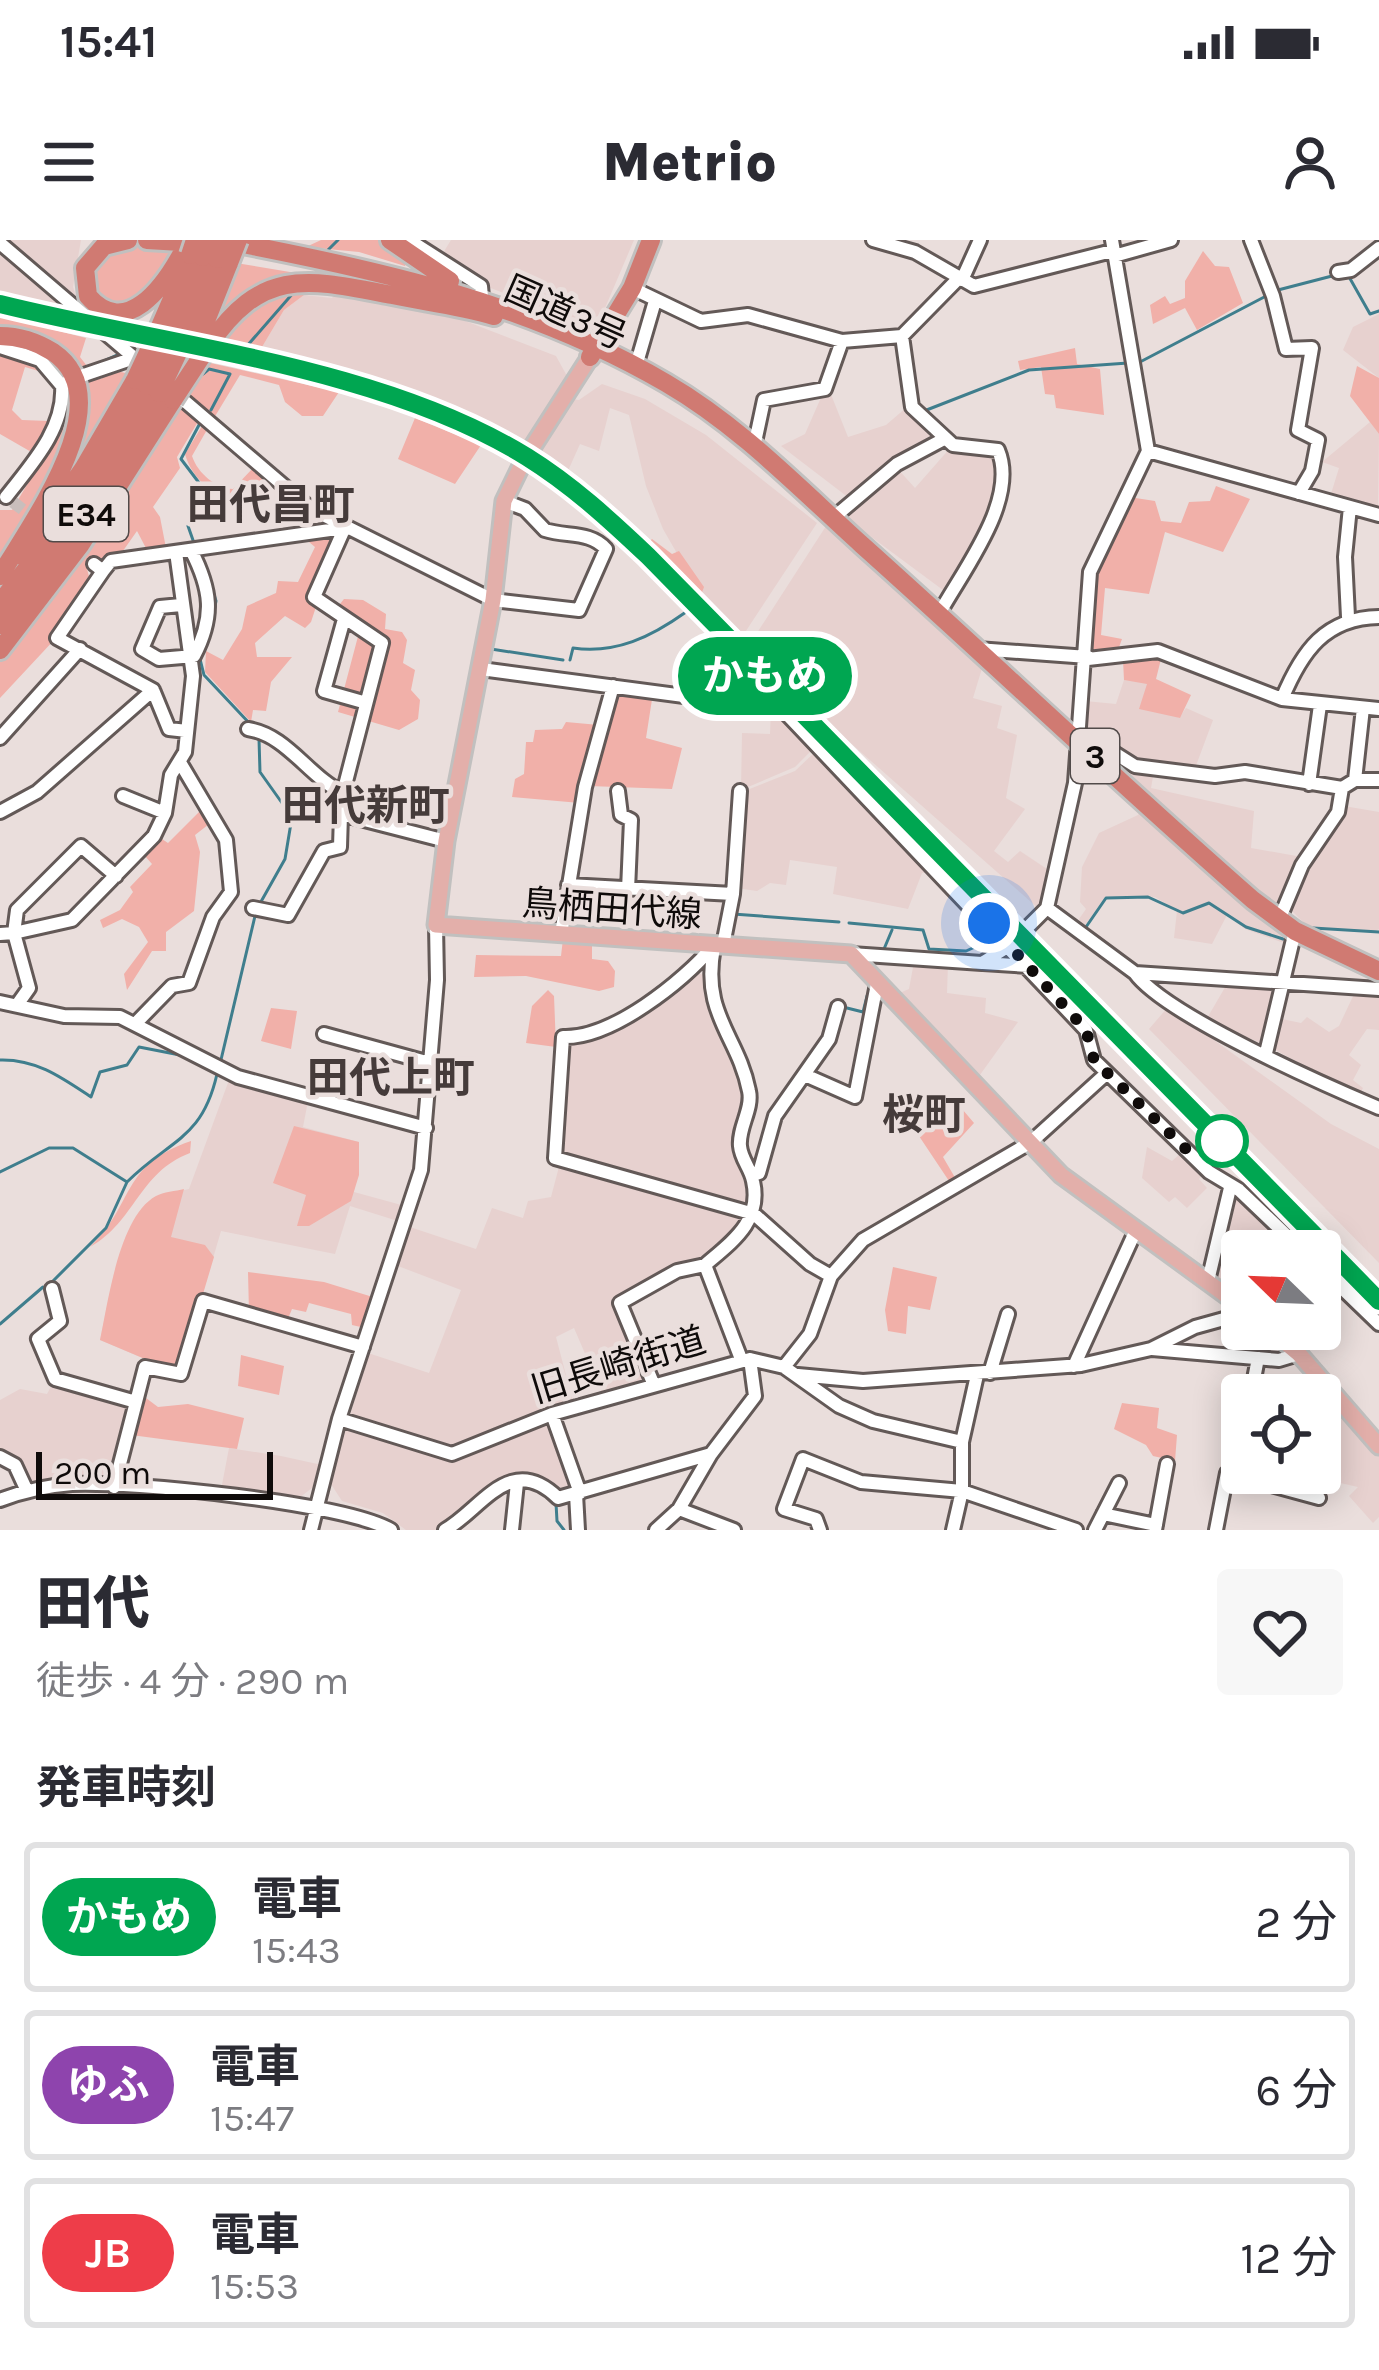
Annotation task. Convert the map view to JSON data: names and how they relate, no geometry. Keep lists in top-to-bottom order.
{
  "streets": {
    "highway": ["国道3号", "E34", "3"],
    "main road": ["鳥栖田代線"],
    "street": ["旧長崎街道"]
  },
  "districts": [
    "田代昌町",
    "田代新町",
    "田代上町",
    "桜町"
  ],
  "scale_bar": "200 m",
  "north": "top left",
  "page": {
    "status": "15:41",
    "header": "Metrio",
    "on_map": "かもめ",
    "scale": "200 m",
    "heading": [
      ["田代", "徒歩 · 4 分 · 290 m"],
      "発車時刻"
    ],
    "list": [
      {
        "mark": "かもめ",
        "name": "電車",
        "note": "15:43",
        "value": "2 分"
      },
      {
        "mark": "ゆふ",
        "name": "電車",
        "note": "15:47",
        "value": "6 分"
      },
      {
        "mark": "JB",
        "name": "電車",
        "note": "15:53",
        "value": "12 分"
      }
    ]
  }
}
